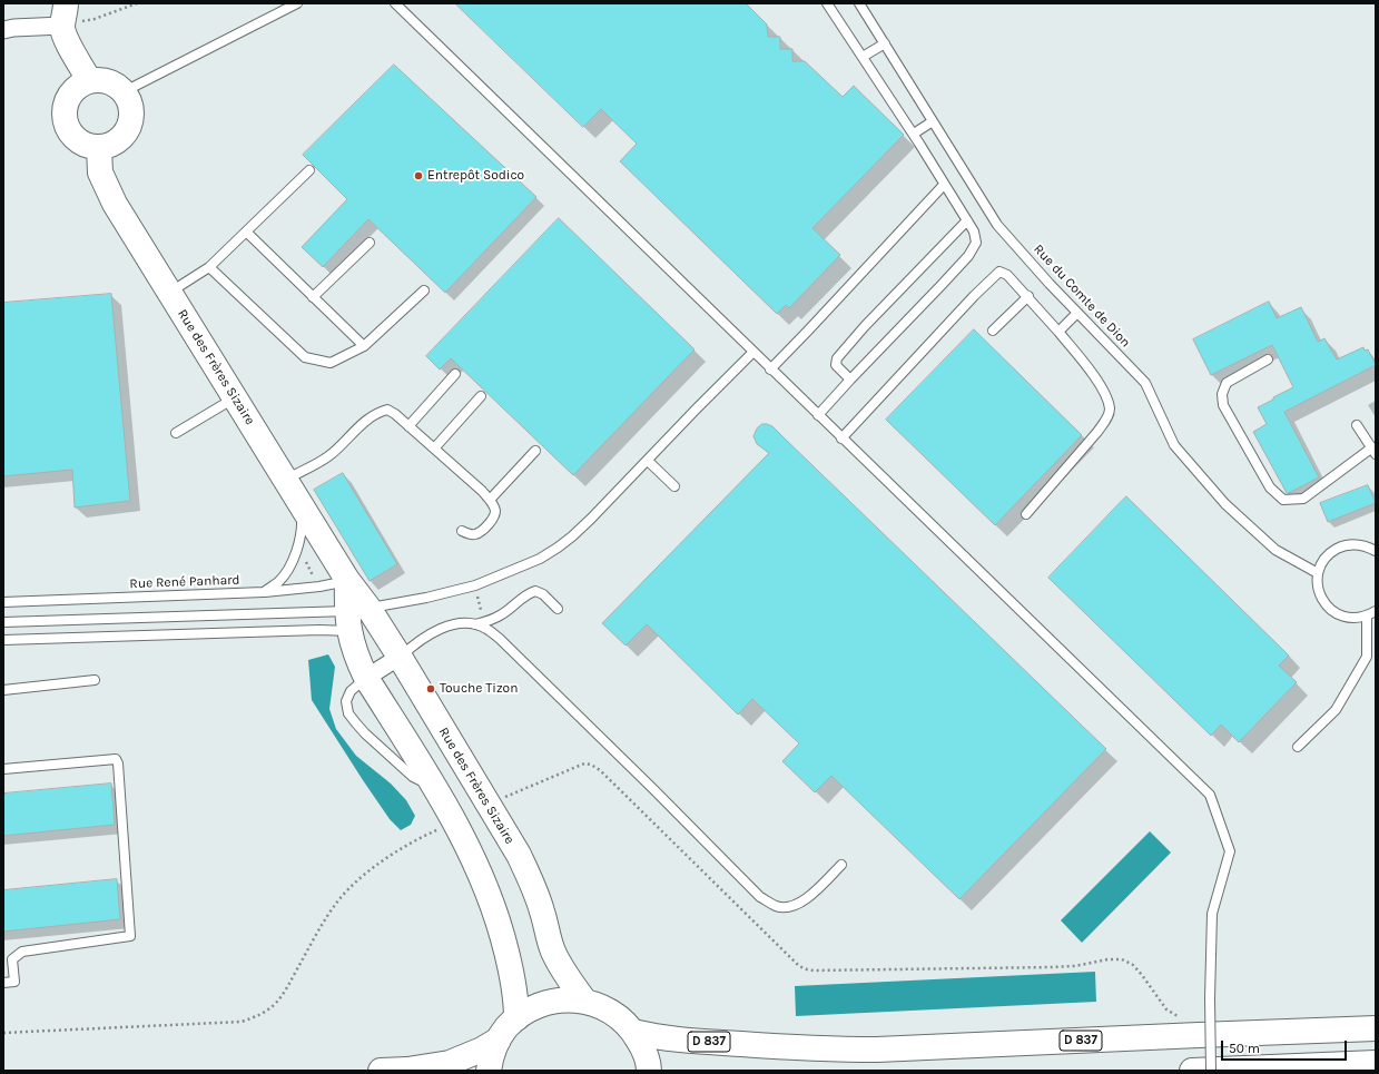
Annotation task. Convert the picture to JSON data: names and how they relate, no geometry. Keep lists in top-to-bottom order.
{
  "streets": {
    "street": ["Rue des Frères Sizaire", "D 837"],
    "lane": ["Rue du Comte de Dion", "Rue René Panhard"]
  },
  "crossings": [
    ["Rue des Frères Sizaire", "Rue René Panhard"]
  ],
  "places": ["Entrepôt Sodico", "Touche Tizon"],
  "scale_bar": "50 m"
}
